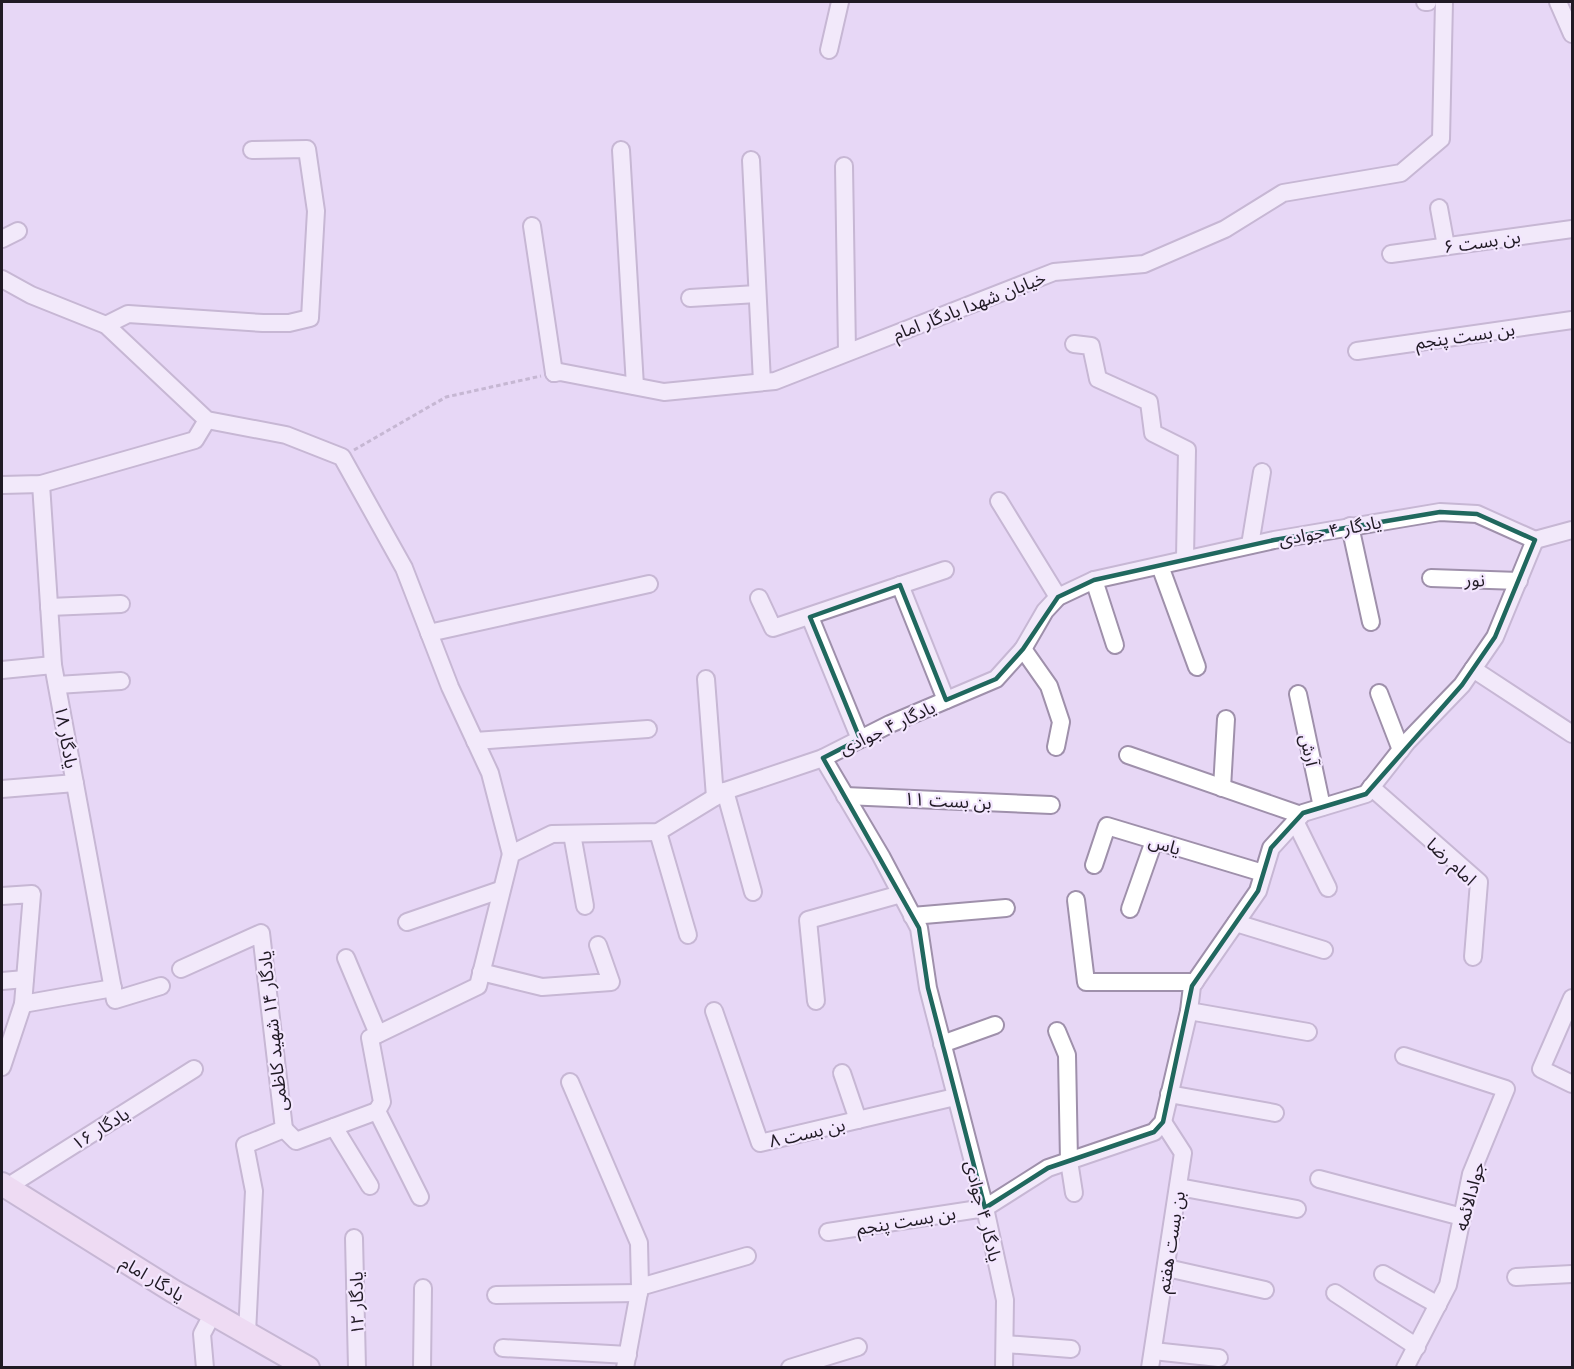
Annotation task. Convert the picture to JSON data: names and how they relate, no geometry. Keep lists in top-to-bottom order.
{
  "streets": {
    "main road": ["یادگار امام"],
    "street": [
      "بن بست ۶",
      "خیابان شهدا یادگار امام",
      "بن بست پنجم",
      "یادگار ۴ جوادی",
      "نور",
      "یادگار ۱۸",
      "آرش",
      "بن بست ۱۱",
      "یاس",
      "امام رضا",
      "یادگار ۱۴ شهید کاظمی",
      "یادگار ۱۶",
      "بن بست ۸",
      "جوادالائمه",
      "بن بست هفتم",
      "یادگار ۱۲"
    ]
  },
  "crossings": [
    ["بن بست پنجم", "یادگار ۴ جوادی"],
    ["یادگار ۴ جوادی", "بن بست ۱۱"],
    ["یادگار ۴ جوادی", "بن بست ۸"],
    ["یادگار ۱۴ شهید کاظمی", "یادگار امام"],
    ["یادگار ۱۶", "یادگار امام"]
  ]
}
